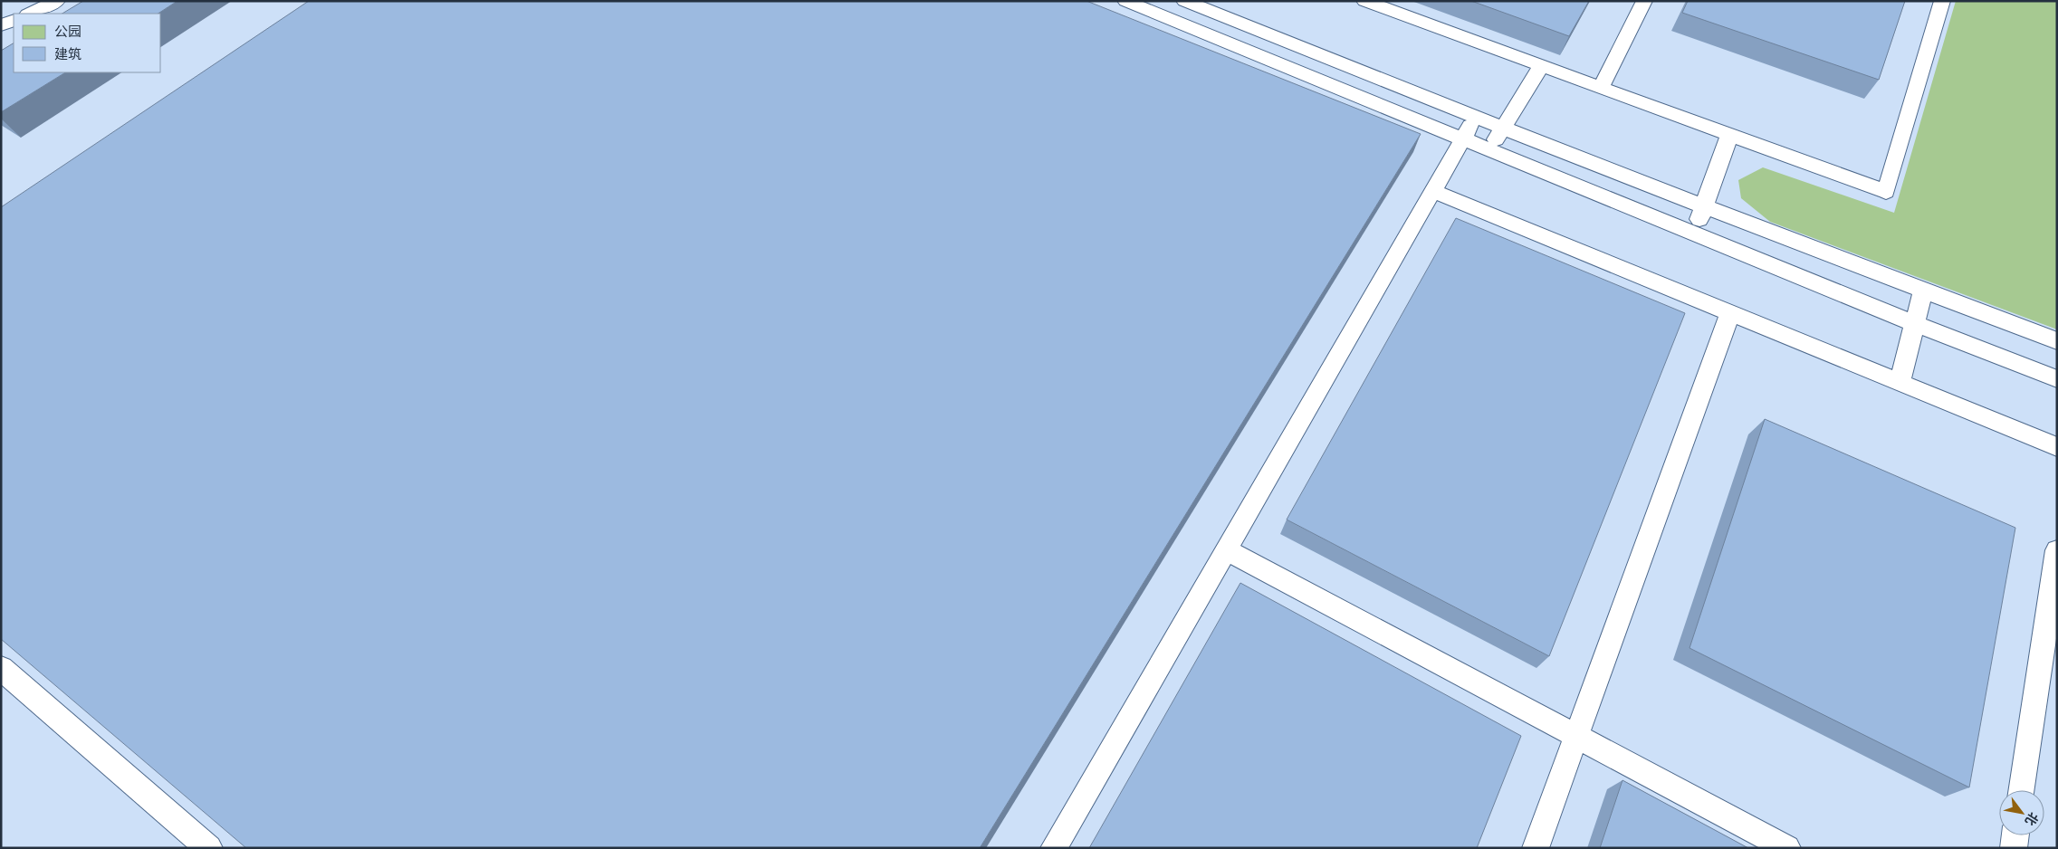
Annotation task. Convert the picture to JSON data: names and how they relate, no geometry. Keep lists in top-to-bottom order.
{
  "legend": ["公园", "建筑"],
  "north": "bottom right"
}
